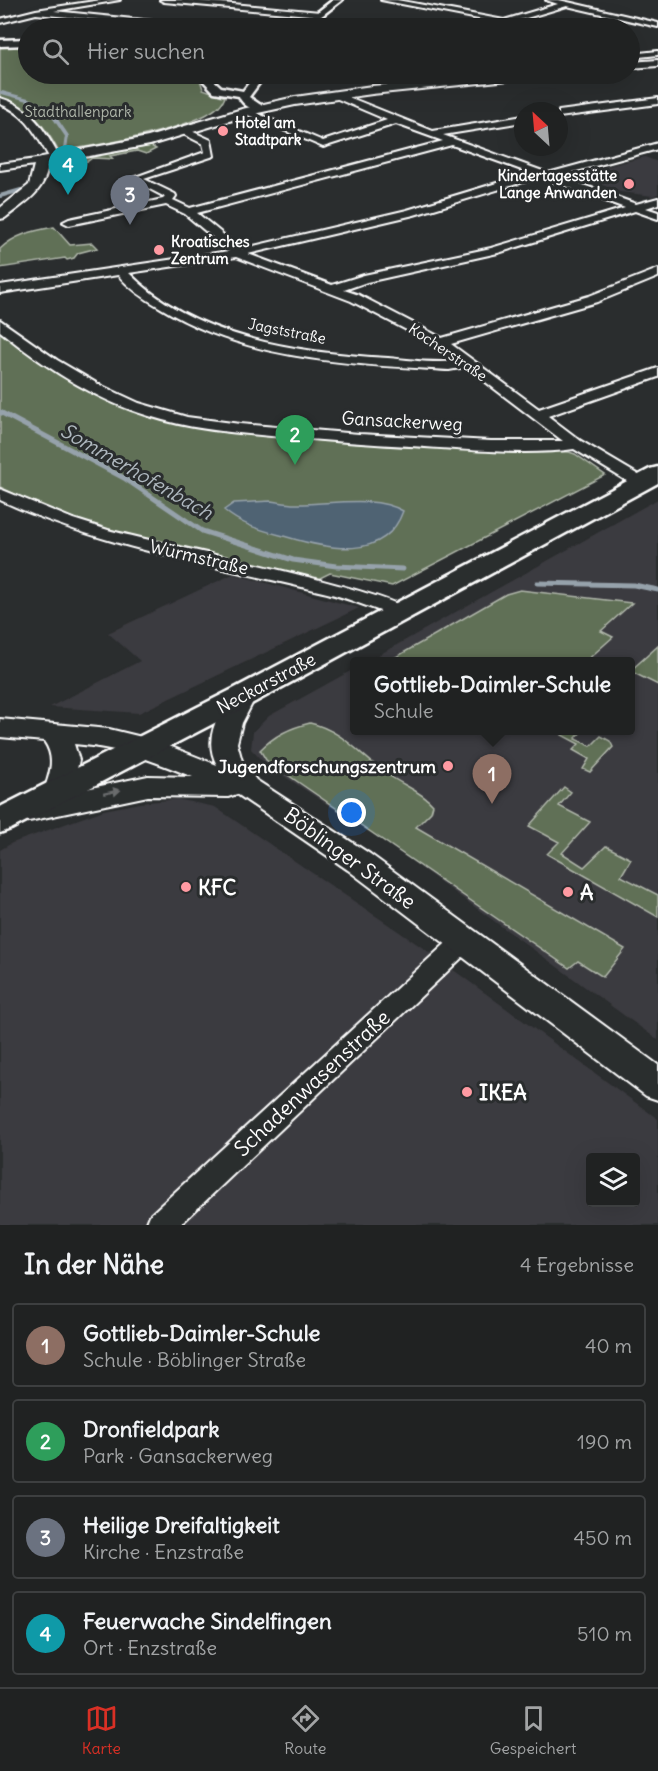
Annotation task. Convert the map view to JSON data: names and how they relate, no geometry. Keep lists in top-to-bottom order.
{
  "streets": {
    "main road": ["Neckarstraße", "Böblinger Straße"],
    "street": [
      "Jagststraße",
      "Kocherstraße",
      "Gansackerweg",
      "Würmstraße",
      "Schadenwasenstraße"
    ]
  },
  "crossings": [
    ["Jagststraße", "Kocherstraße"],
    ["Kocherstraße", "Gansackerweg"],
    ["Kocherstraße", "Neckarstraße"],
    ["Würmstraße", "Neckarstraße"],
    ["Neckarstraße", "Böblinger Straße"],
    ["Böblinger Straße", "Schadenwasenstraße"]
  ],
  "water": ["Sommerhofenbach"],
  "parks": ["Stadthallenpark"],
  "places": [
    "Hotel am Stadtpark",
    "Kindertagesstätte Lange Anwanden",
    "Kroatisches Zentrum",
    "Jugendforschungszentrum",
    "KFC",
    "A",
    "IKEA"
  ],
  "north": "top left",
  "page": {
    "search": "Hier suchen",
    "pins": [
      "4",
      "3",
      "2",
      "1"
    ],
    "popup": ["Gottlieb-Daimler-Schule", "Schule"],
    "heading": ["In der Nähe", "4 Ergebnisse"],
    "list": [
      {
        "mark": "1",
        "name": "Gottlieb-Daimler-Schule",
        "note": "Schule · Böblinger Straße",
        "value": "40 m"
      },
      {
        "mark": "2",
        "name": "Dronfieldpark",
        "note": "Park · Gansackerweg",
        "value": "190 m"
      },
      {
        "mark": "3",
        "name": "Heilige Dreifaltigkeit",
        "note": "Kirche · Enzstraße",
        "value": "450 m"
      },
      {
        "mark": "4",
        "name": "Feuerwache Sindelfingen",
        "note": "Ort · Enzstraße",
        "value": "510 m"
      }
    ],
    "nav": ["Karte", "Route", "Gespeichert"]
  }
}
